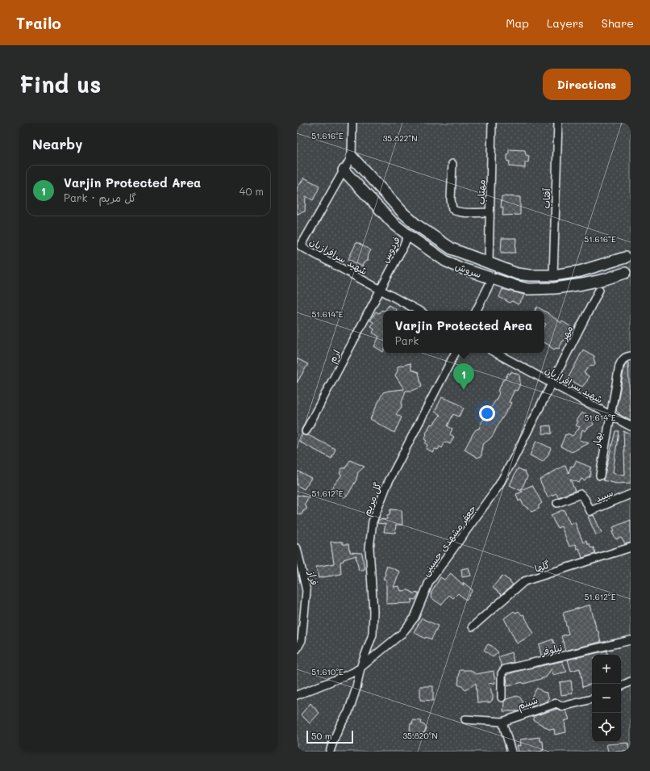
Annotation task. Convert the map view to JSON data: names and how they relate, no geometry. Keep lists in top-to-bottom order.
{
  "streets": {
    "street": [
      "مهتاب",
      "آفتاب",
      "فردوس",
      "شهید سرافرازیان",
      "سروش",
      "مهر",
      "ارم",
      "بهار",
      "سپید",
      "گل مریم",
      "جعفر مشهدی حسینی",
      "گلها",
      "فراز",
      "نیلوفر",
      "شبنم"
    ]
  },
  "crossings": [
    ["مهتاب", "سروش"],
    ["آفتاب", "سروش"],
    ["فردوس", "شهید سرافرازیان"],
    ["فردوس", "سروش"],
    ["فردوس", "ارم"],
    ["شهید سرافرازیان", "سروش"],
    ["شهید سرافرازیان", "مهر"],
    ["شهید سرافرازیان", "ارم"],
    ["شهید سرافرازیان", "بهار"],
    ["شهید سرافرازیان", "جعفر مشهدی حسینی"],
    ["مهر", "جعفر مشهدی حسینی"],
    ["گل مریم", "جعفر مشهدی حسینی"]
  ],
  "scale_bar": "50 m",
  "page": {
    "header": "Trailo",
    "nav": ["Map", "Layers", "Share"],
    "buttons": "Directions",
    "title": "Find us",
    "heading": "Nearby",
    "list": [
      {
        "mark": "1",
        "name": "Varjin Protected Area",
        "note": "Park · گل مریم",
        "value": "40 m"
      }
    ],
    "popup": ["Varjin Protected Area", "Park"],
    "pins": "1",
    "map_buttons": ["+", "−"],
    "scale": "50 m"
  },
  "coordinates": [
    "51.616°E",
    "35.822°N",
    "51.614°E",
    "51.612°E",
    "51.610°E",
    "35.820°N"
  ]
}
